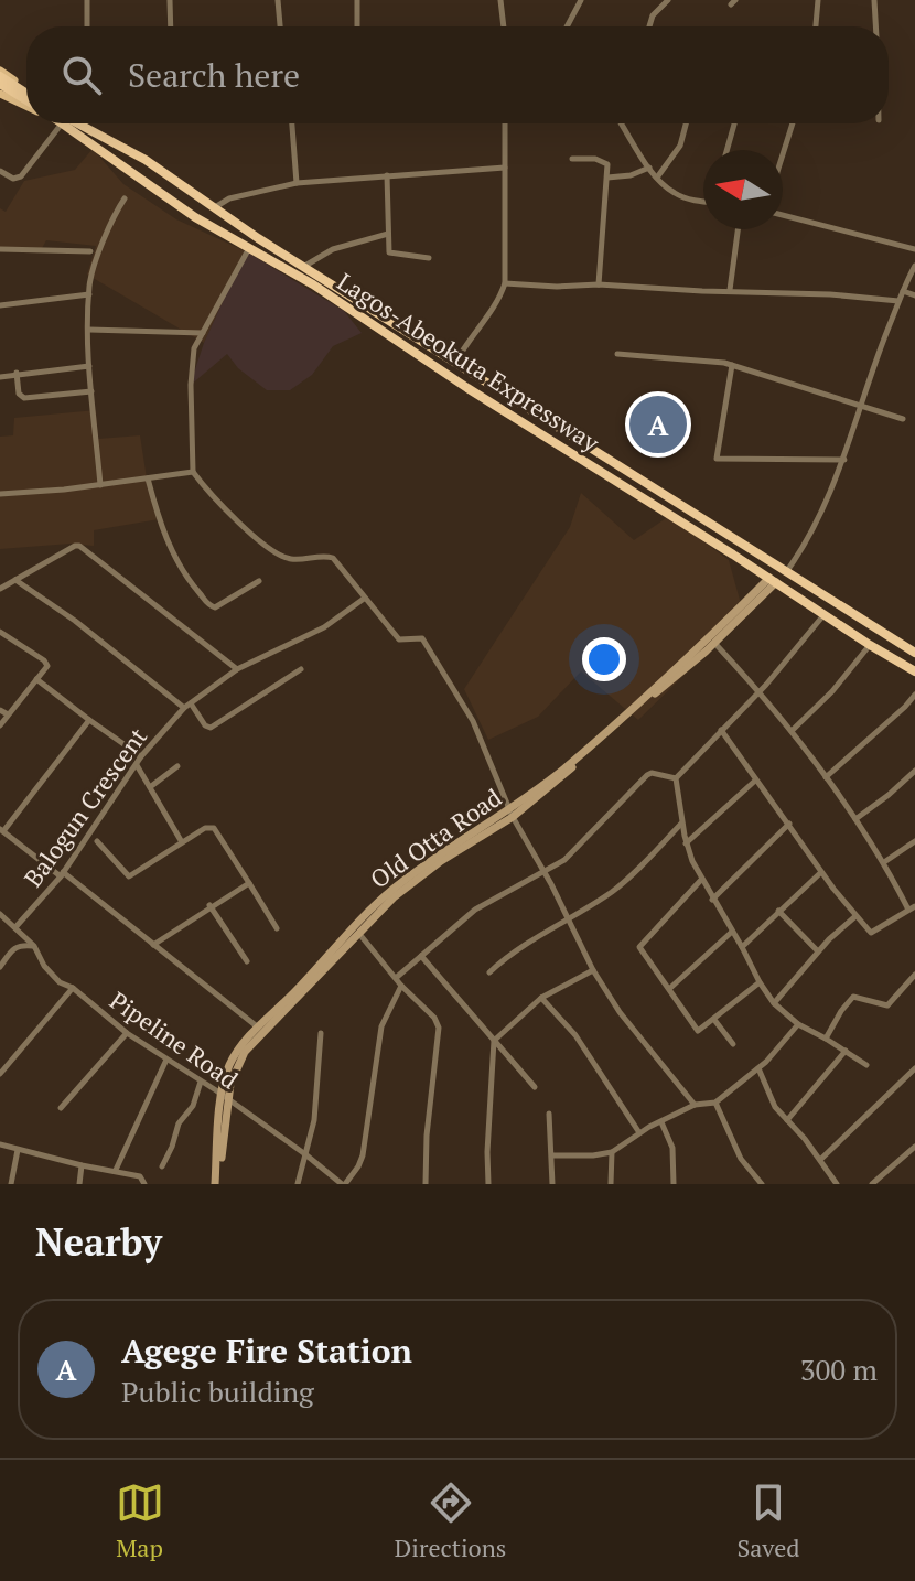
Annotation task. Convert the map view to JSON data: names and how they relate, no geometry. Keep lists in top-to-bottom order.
{
  "streets": {
    "highway": ["Lagos-Abeokuta Expressway"],
    "main road": ["Old Otta Road"],
    "street": ["Balogun Crescent", "Pipeline Road"]
  },
  "crossings": [
    ["Lagos-Abeokuta Expressway", "Old Otta Road"],
    ["Balogun Crescent", "Pipeline Road"],
    ["Old Otta Road", "Pipeline Road"]
  ],
  "north": "left",
  "page": {
    "search": "Search here",
    "pins": "A",
    "heading": "Nearby",
    "list": [
      {
        "mark": "A",
        "name": "Agege Fire Station",
        "note": "Public building",
        "value": "300 m"
      }
    ],
    "nav": ["Map", "Directions", "Saved"]
  }
}
